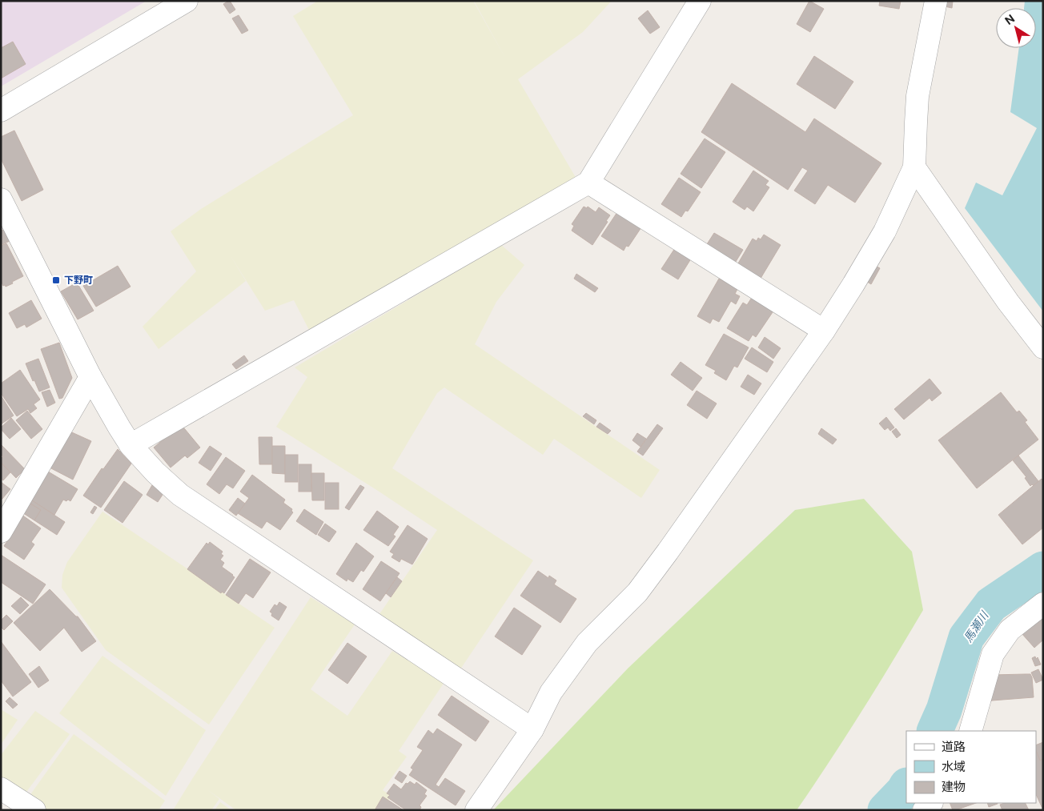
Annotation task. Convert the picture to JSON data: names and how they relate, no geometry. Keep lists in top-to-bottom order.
{
  "water": ["馬瀬川"],
  "places": {
    "transit": ["下野町"]
  },
  "legend": ["道路", "水域", "建物"],
  "north": "top left"
}
